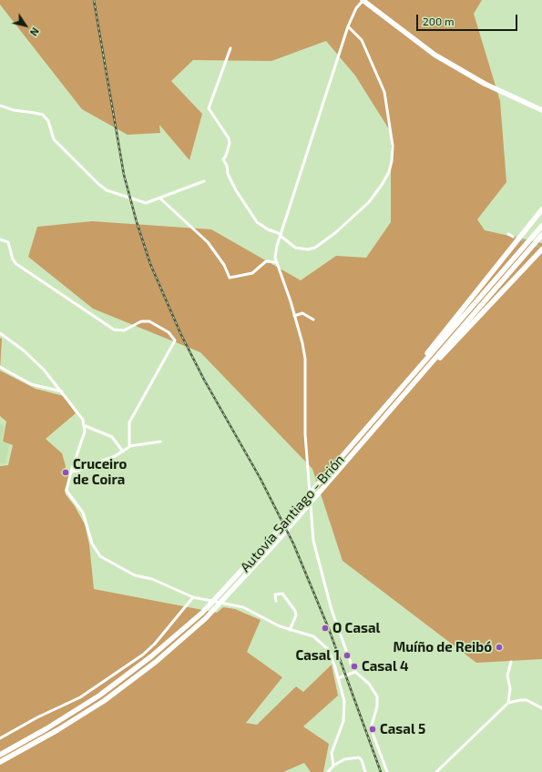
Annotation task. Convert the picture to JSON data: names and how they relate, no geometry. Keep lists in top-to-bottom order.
{
  "streets": {
    "highway": ["Autovía Santiago - Brión"]
  },
  "places": [
    "Cruceiro de Coira",
    "O Casal",
    "Muíño de Reibó",
    "Casal 1",
    "Casal 4",
    "Casal 5"
  ],
  "scale_bar": "200 m",
  "north": "bottom right"
}
